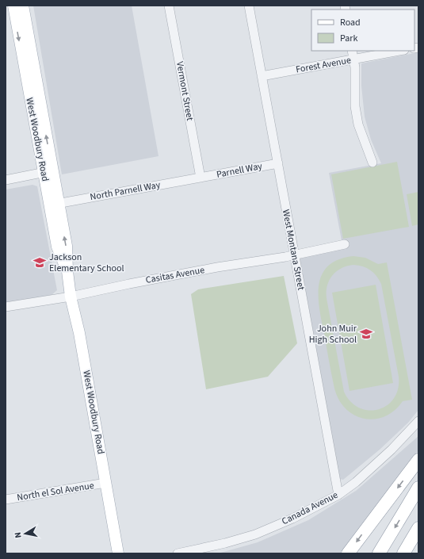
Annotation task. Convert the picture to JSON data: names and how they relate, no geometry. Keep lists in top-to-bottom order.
{
  "streets": {
    "main road": ["West Woodbury Road"],
    "street": [
      "Forest Avenue",
      "Vermont Street",
      "Parnell Way",
      "North Parnell Way",
      "West Montana Street",
      "Casitas Avenue",
      "North el Sol Avenue",
      "Canada Avenue"
    ]
  },
  "crossings": [
    ["Forest Avenue", "West Montana Street"],
    ["Vermont Street", "Parnell Way"],
    ["Vermont Street", "North Parnell Way"],
    ["West Woodbury Road", "North Parnell Way"],
    ["West Woodbury Road", "Casitas Avenue"],
    ["West Woodbury Road", "North el Sol Avenue"],
    ["Parnell Way", "North Parnell Way"],
    ["Parnell Way", "West Montana Street"],
    ["West Montana Street", "Casitas Avenue"],
    ["West Montana Street", "Canada Avenue"]
  ],
  "places": {
    "school or university": ["Jackson Elementary School", "John Muir High School"]
  },
  "legend": ["Road", "Park"],
  "north": "left"
}
